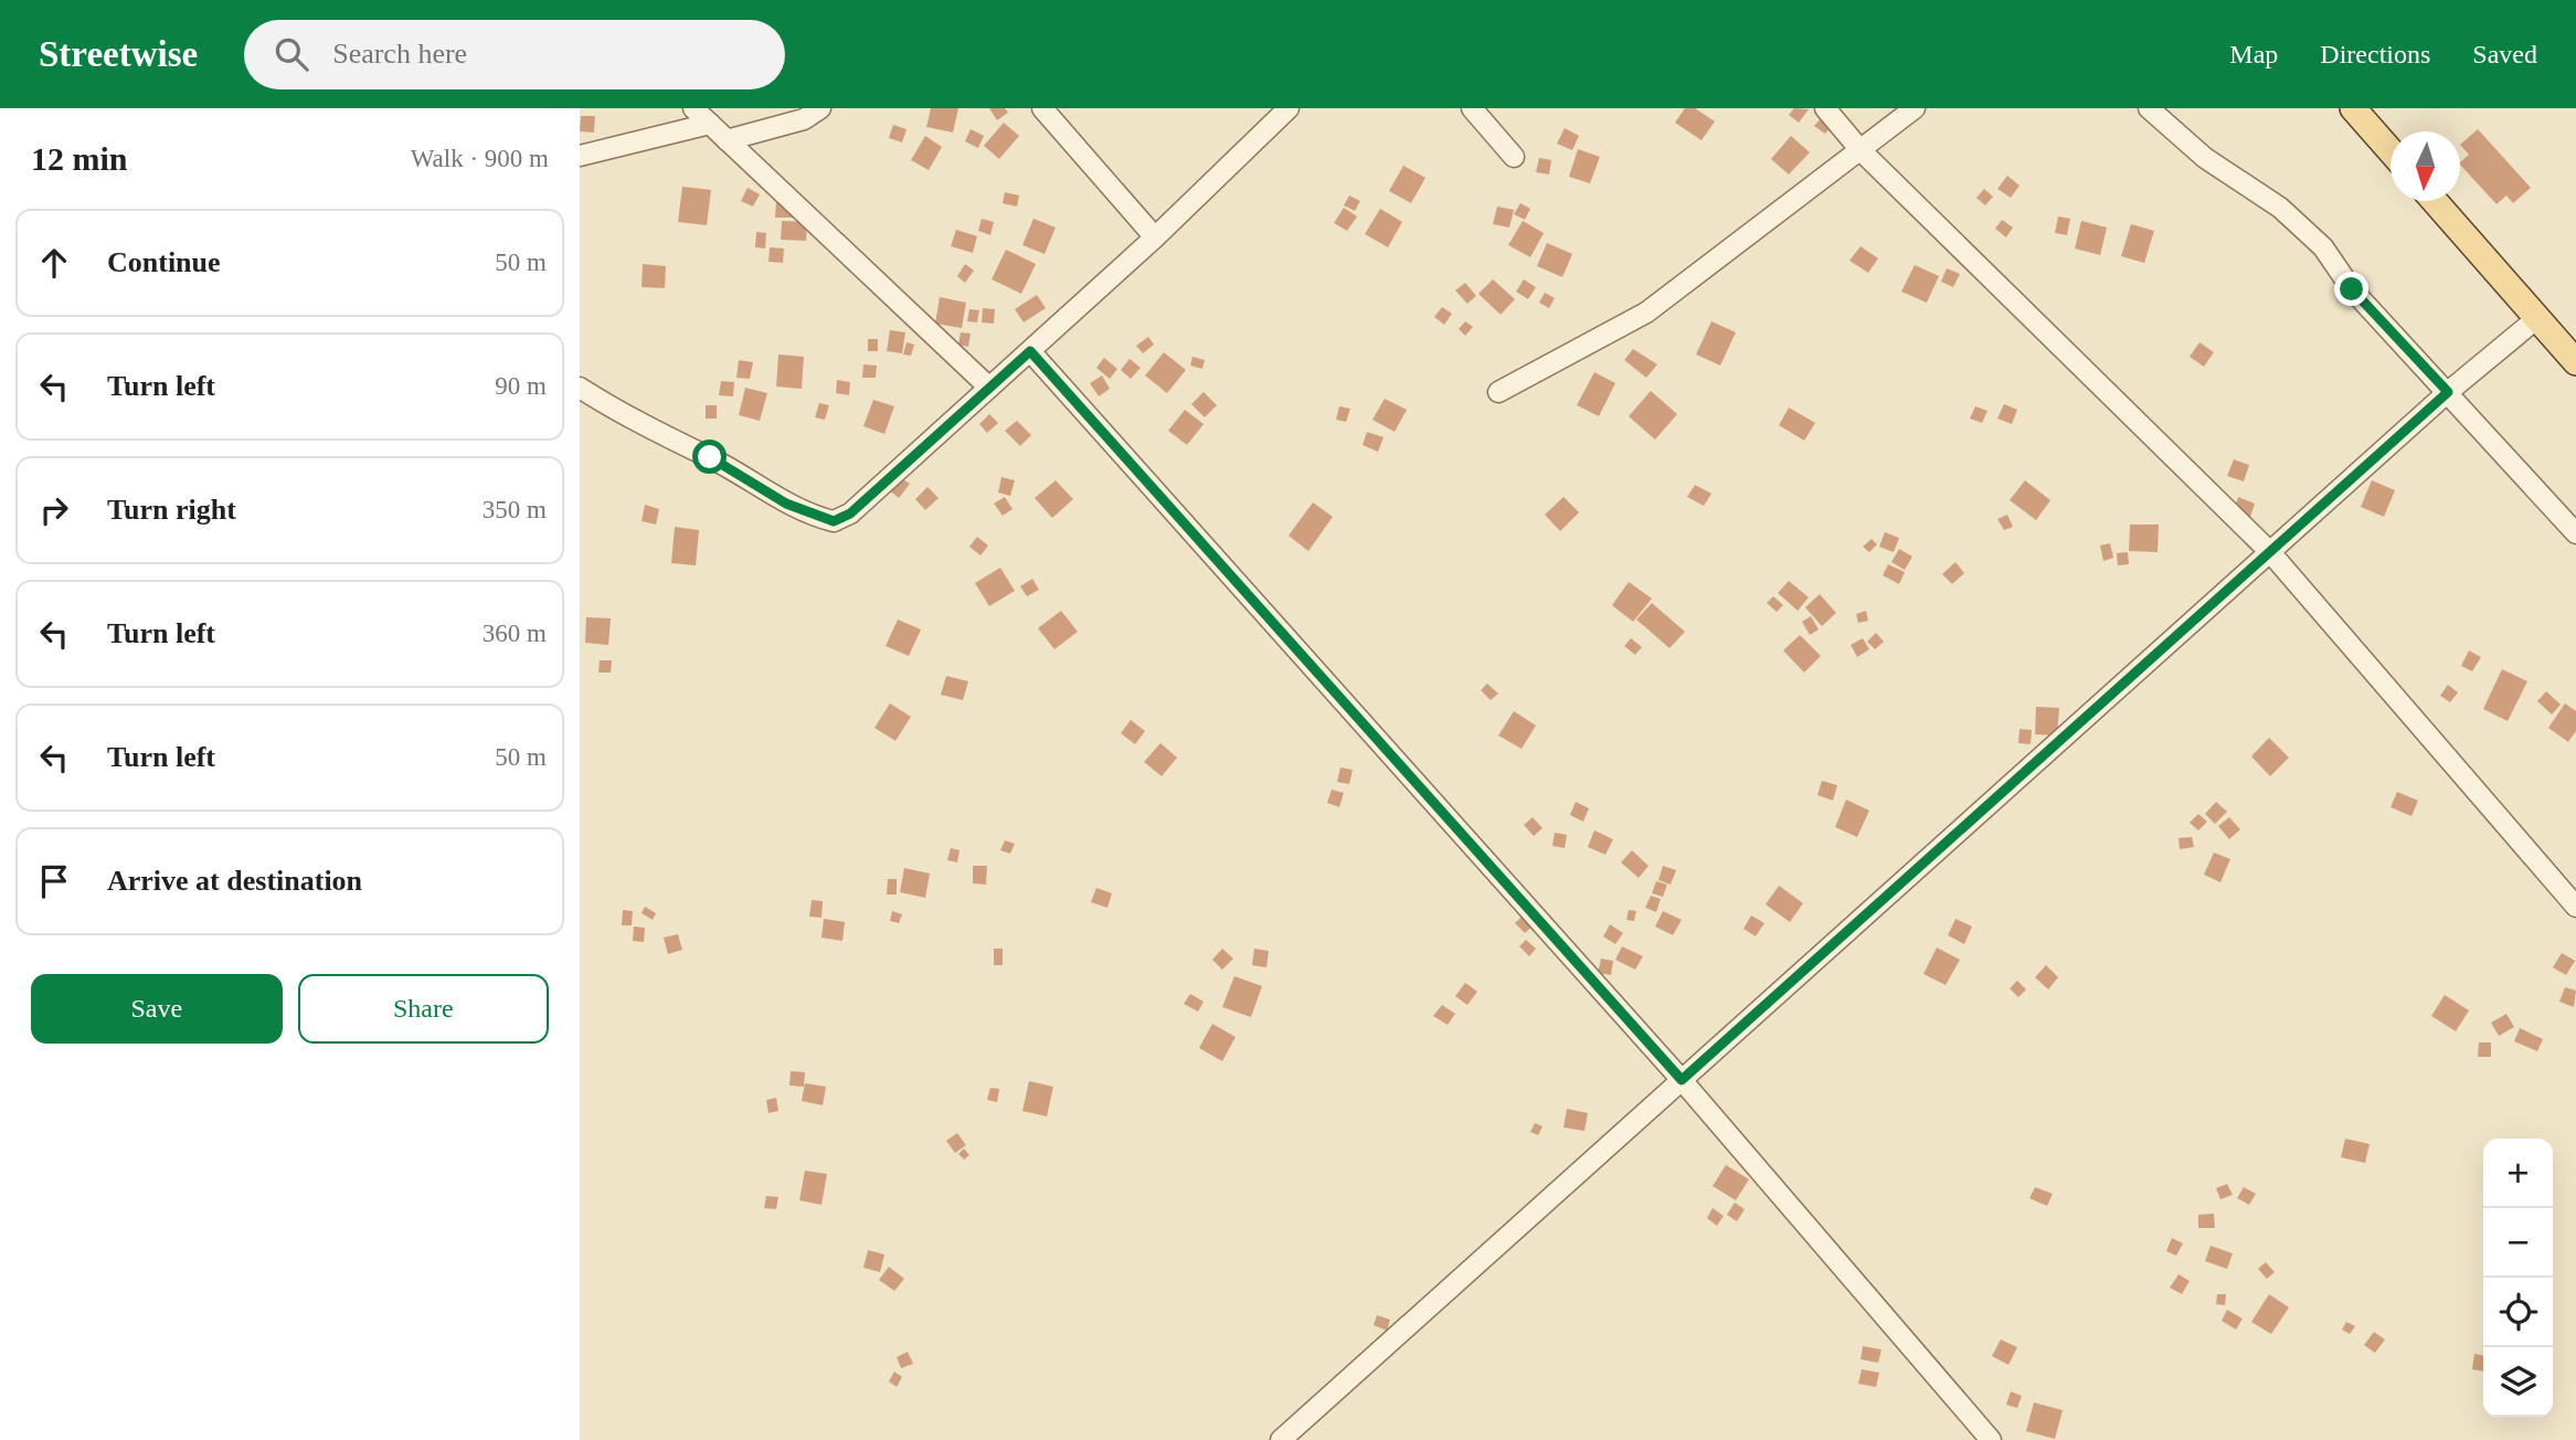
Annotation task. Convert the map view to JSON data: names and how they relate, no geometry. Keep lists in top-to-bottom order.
{
  "north": "bottom",
  "page": {
    "header": "Streetwise",
    "search": "Search here",
    "nav": ["Map", "Directions", "Saved"],
    "heading": ["12 min", "Walk · 900 m"],
    "list": [
      ["Continue", "50 m"],
      ["Turn left", "90 m"],
      ["Turn right", "350 m"],
      ["Turn left", "360 m"],
      ["Turn left", "50 m"],
      "Arrive at destination"
    ],
    "buttons": ["Save", "Share"],
    "map_buttons": ["+", "−"]
  }
}
